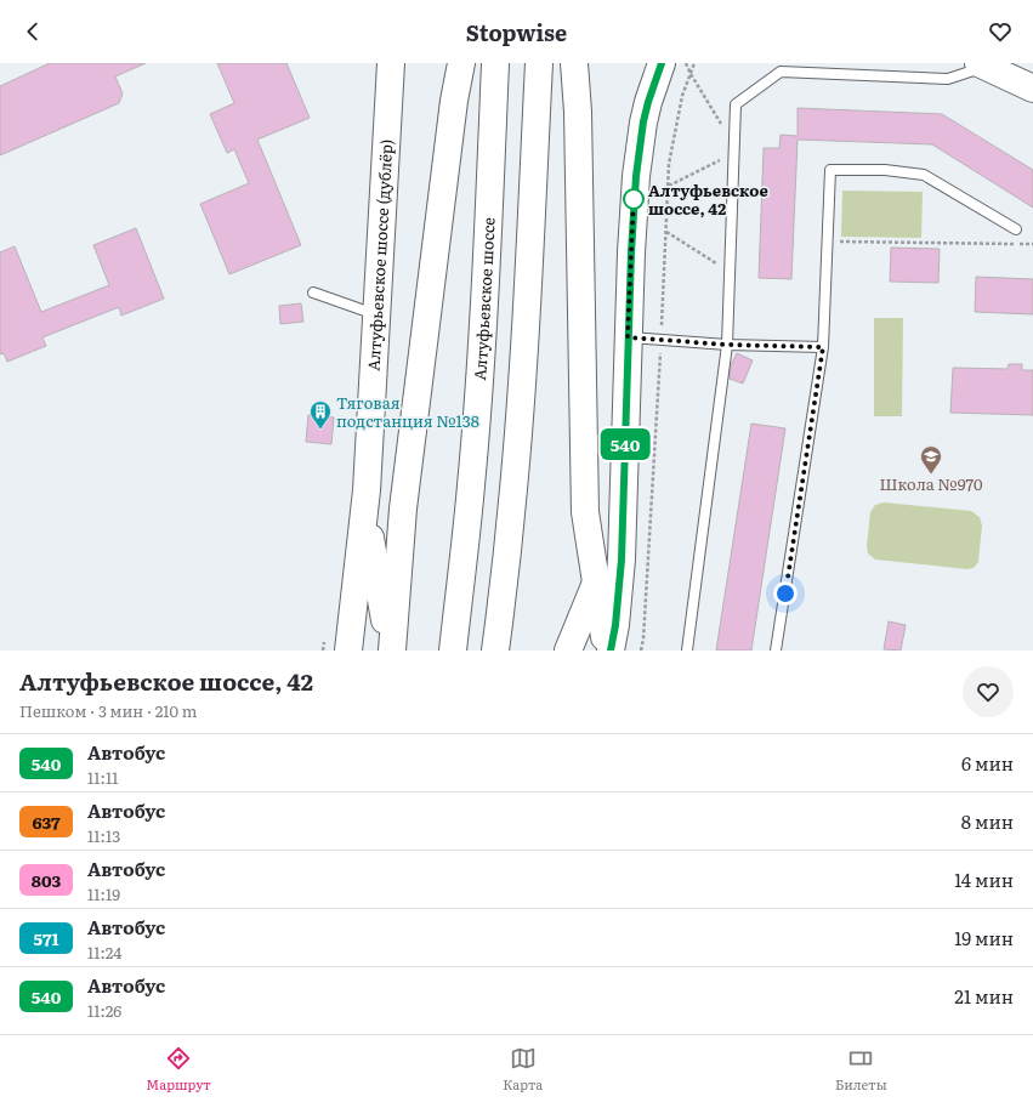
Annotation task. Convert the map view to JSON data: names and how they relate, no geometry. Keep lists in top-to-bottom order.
{
  "streets": {
    "main road": ["Алтуфьевское шоссе (дублёр)", "Алтуфьевское шоссе"]
  },
  "places": {
    "other": ["Алтуфьевское шоссе, 42"],
    "building": ["Тяговая подстанция №138"],
    "school or university": ["Школа №970"]
  },
  "lines": ["bus line 540"],
  "page": {
    "header": "Stopwise",
    "on_map": "540",
    "heading": ["Алтуфьевское шоссе, 42", "Пешком · 3 мин · 210 m"],
    "list": [
      {
        "mark": "540",
        "name": "Автобус",
        "note": "11:11",
        "value": "6 мин"
      },
      {
        "mark": "637",
        "name": "Автобус",
        "note": "11:13",
        "value": "8 мин"
      },
      {
        "mark": "803",
        "name": "Автобус",
        "note": "11:19",
        "value": "14 мин"
      },
      {
        "mark": "571",
        "name": "Автобус",
        "note": "11:24",
        "value": "19 мин"
      },
      {
        "mark": "540",
        "name": "Автобус",
        "note": "11:26",
        "value": "21 мин"
      }
    ],
    "tabs": ["Маршрут", "Карта", "Билеты"]
  }
}
